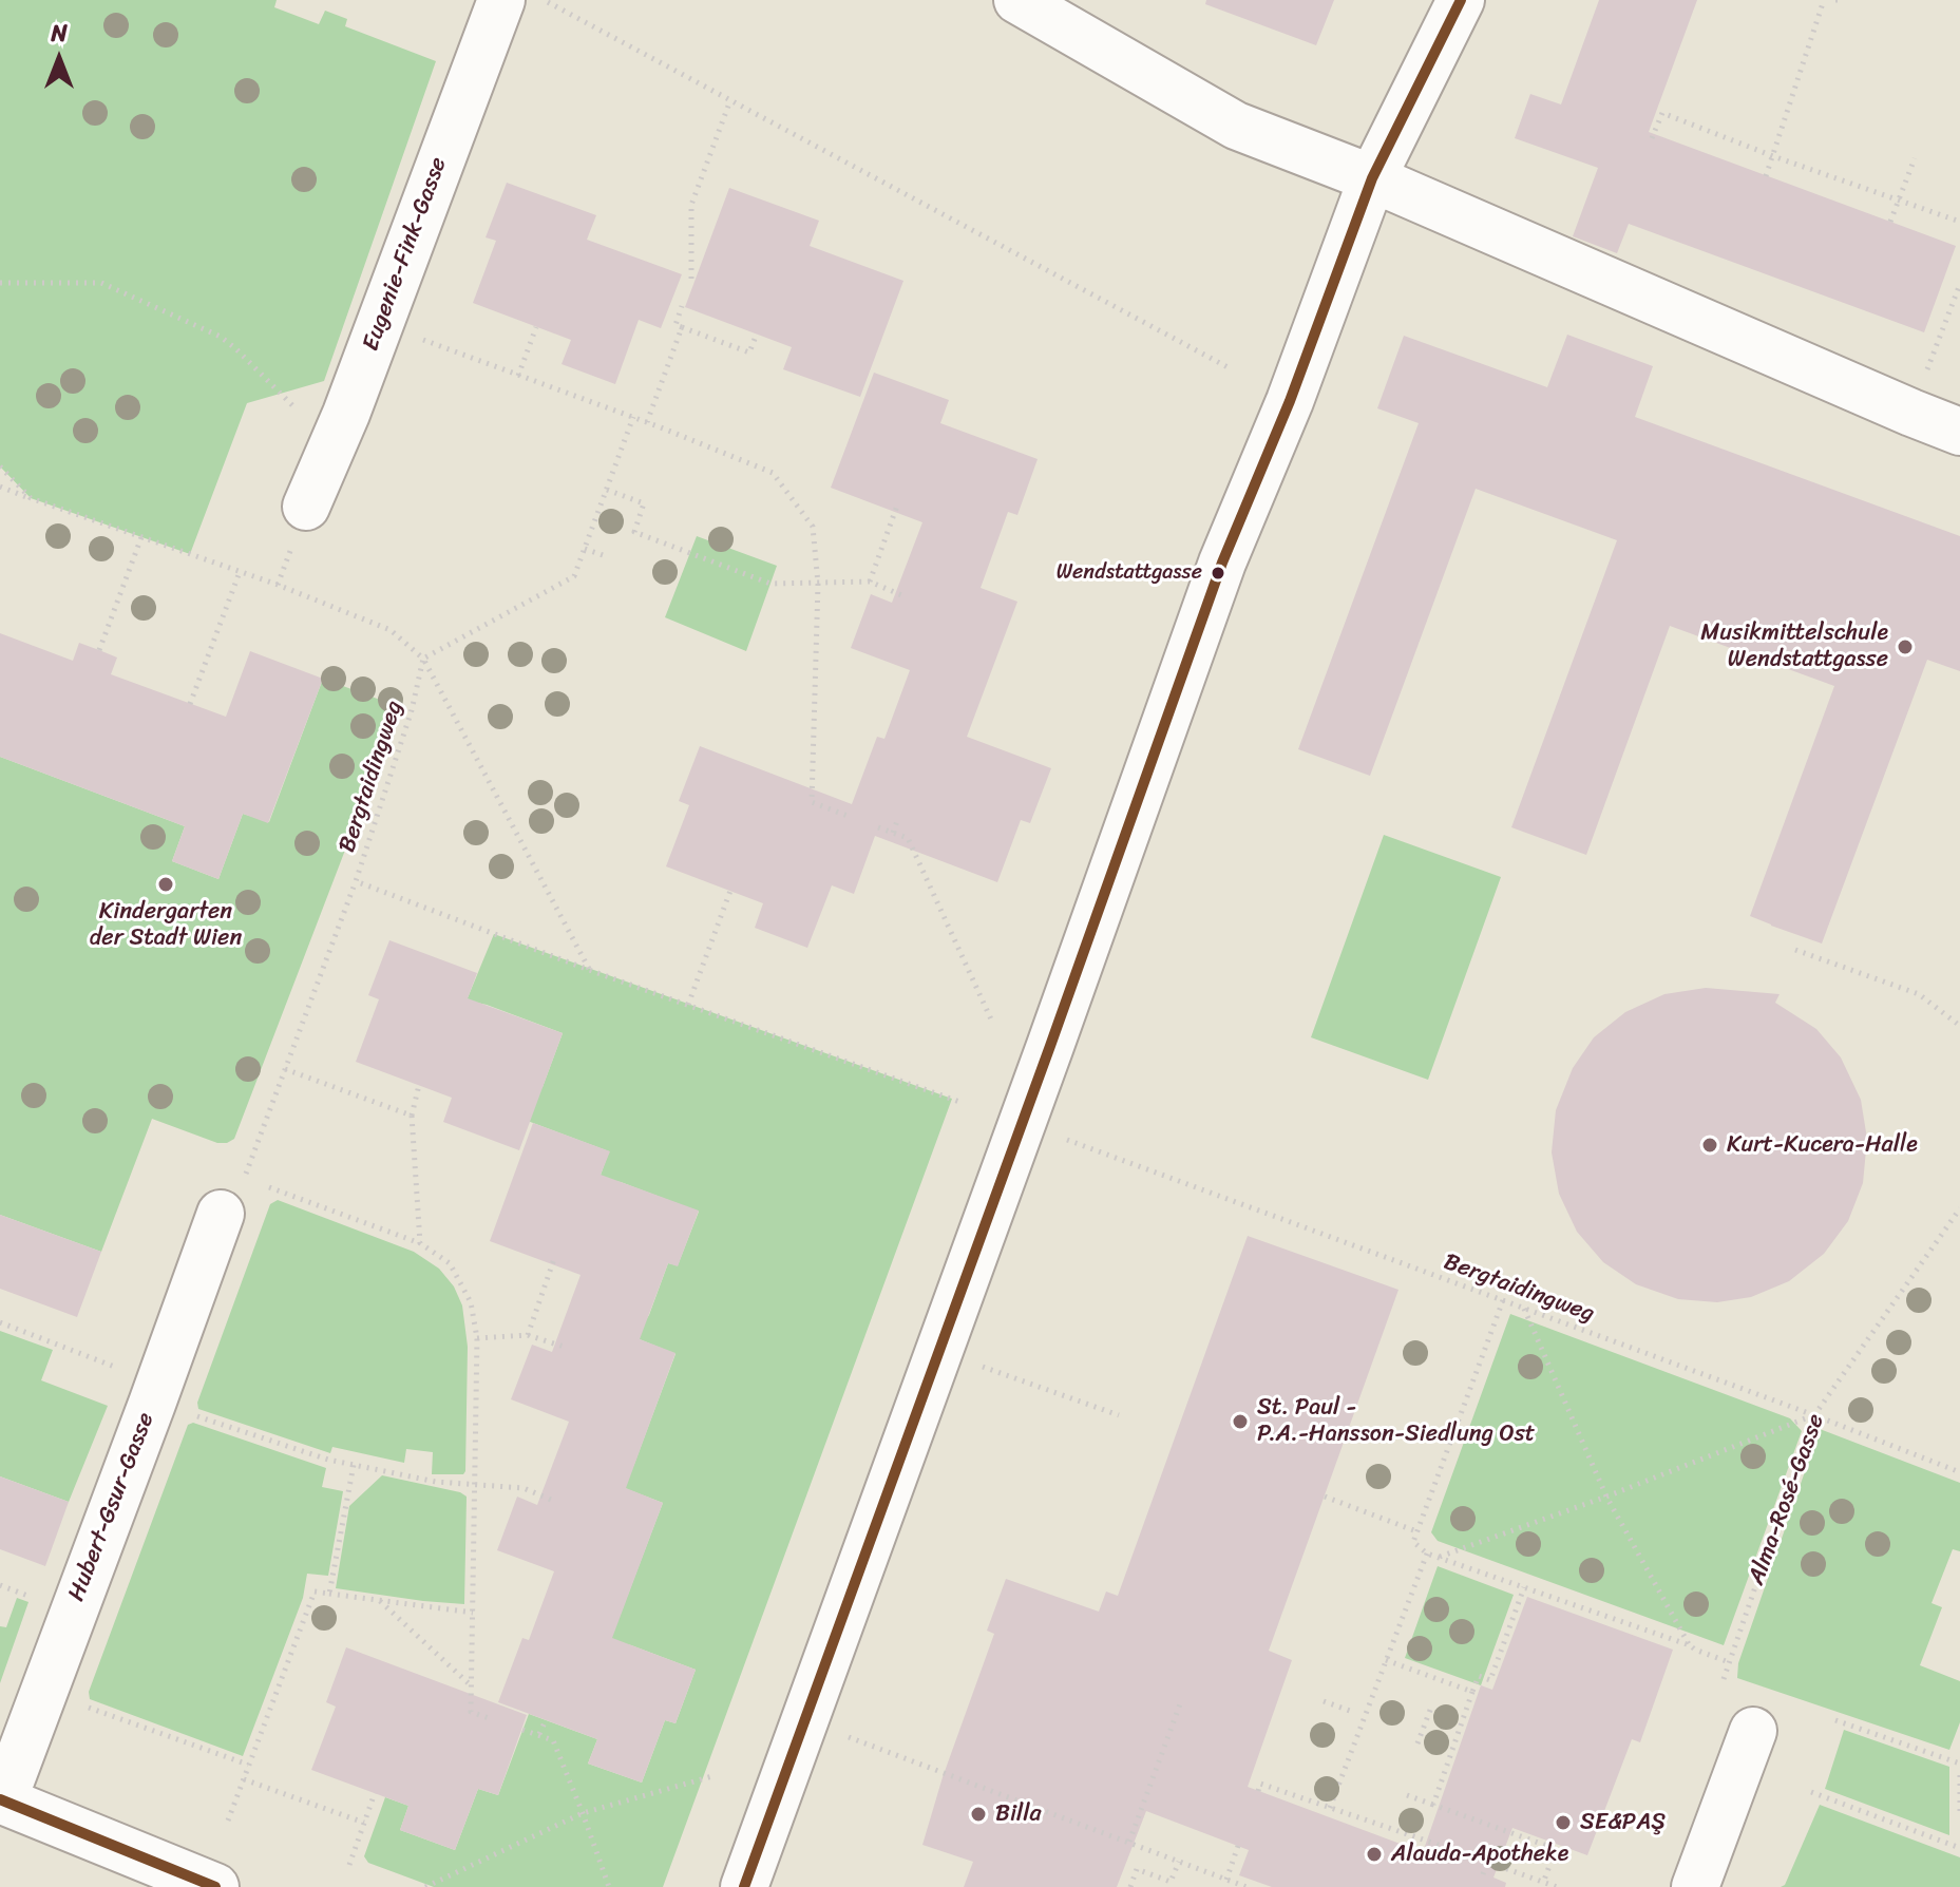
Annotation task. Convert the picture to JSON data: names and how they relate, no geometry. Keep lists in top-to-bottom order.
{
  "streets": {
    "street": ["Eugenie-Fink-Gasse", "Hubert-Gsur-Gasse"],
    "path": ["Bergtaidingweg", "Alma-Rosé-Gasse"]
  },
  "crossings": [
    ["Bergtaidingweg", "Alma-Rosé-Gasse"]
  ],
  "places": [
    "Wendstattgasse",
    "Musikmittelschule Wendstattgasse",
    "Kindergarten der Stadt Wien",
    "Kurt-Kucera-Halle",
    "St. Paul - P.A.-Hansson-Siedlung Ost",
    "Billa",
    "SE&PAŞ",
    "Alauda-Apotheke"
  ],
  "north": "top"
}
